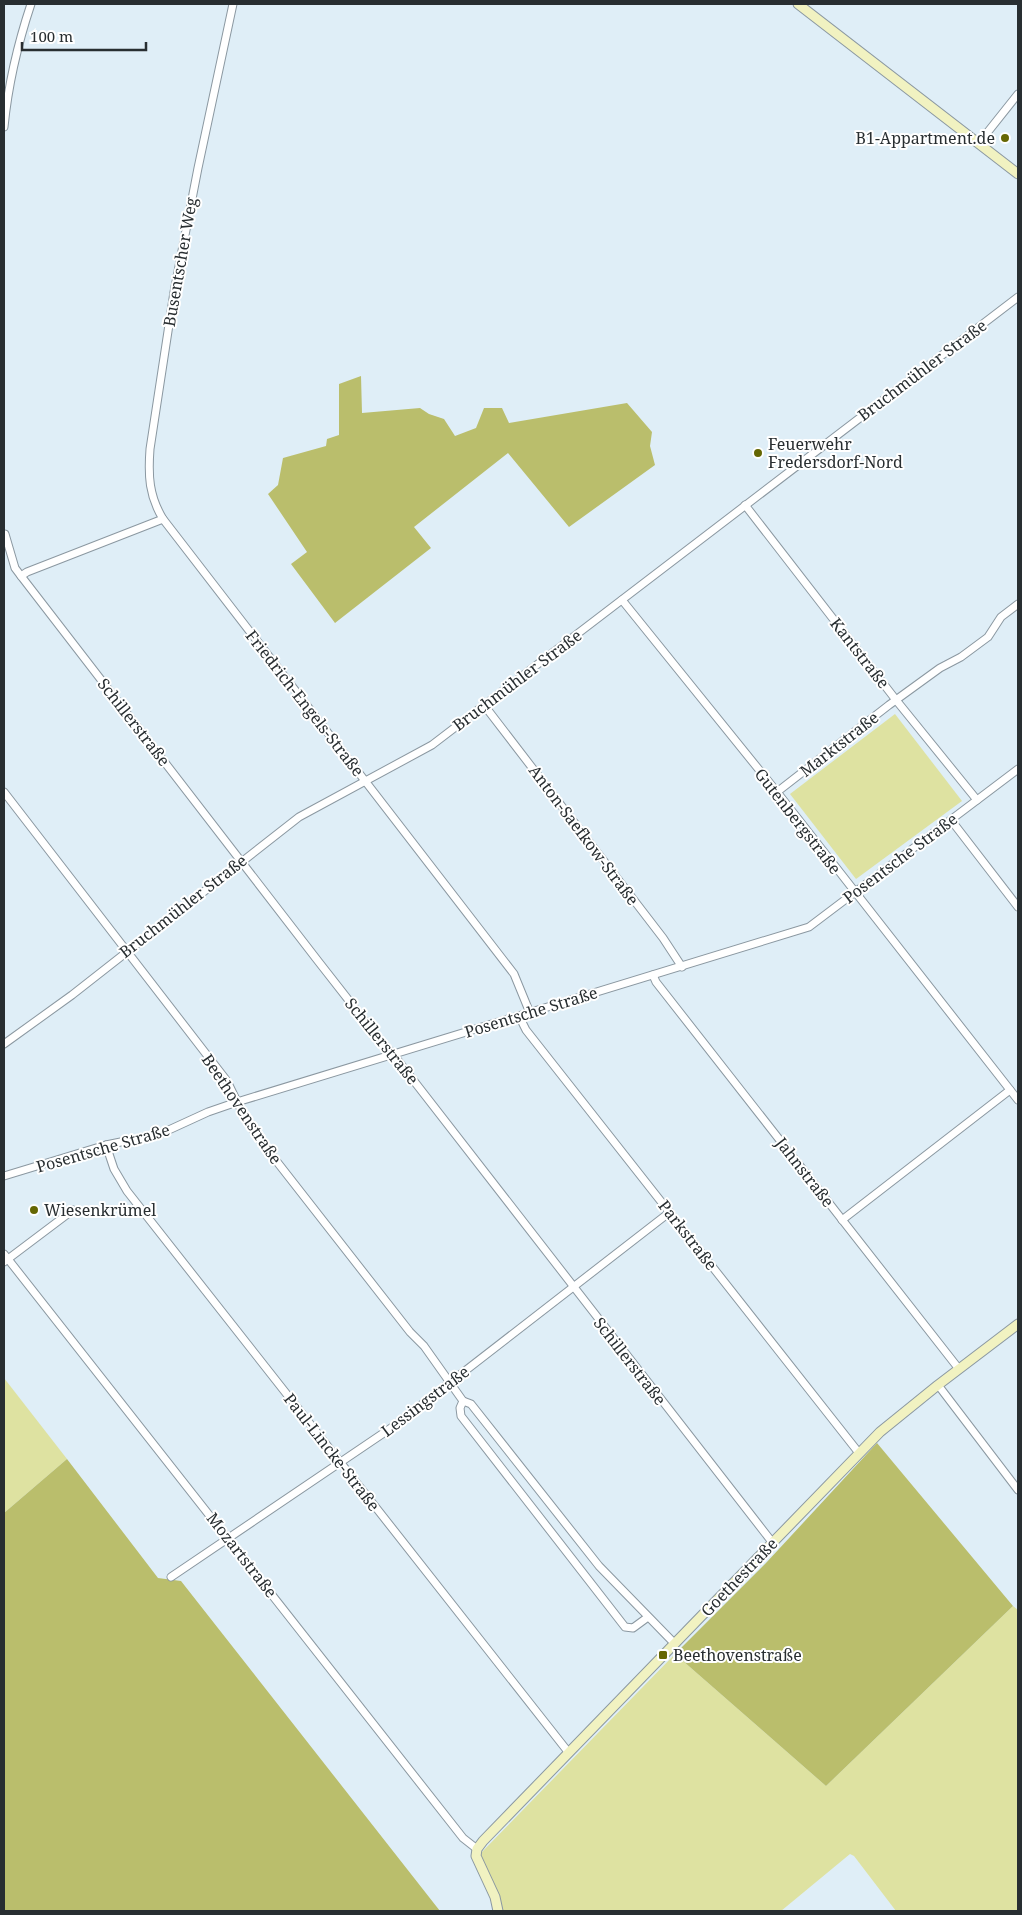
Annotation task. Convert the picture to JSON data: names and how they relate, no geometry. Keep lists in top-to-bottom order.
{
  "streets": {
    "street": [
      "Busentscher Weg",
      "Bruchmühler Straße",
      "Kantstraße",
      "Friedrich-Engels-Straße",
      "Schillerstraße",
      "Marktstraße",
      "Gutenbergstraße",
      "Anton-Saefkow-Straße",
      "Posentsche Straße",
      "Beethovenstraße",
      "Jahnstraße",
      "Parkstraße",
      "Lessingstraße",
      "Paul-Lincke-Straße",
      "Mozartstraße",
      "Goethestraße"
    ]
  },
  "crossings": [
    ["Busentscher Weg", "Friedrich-Engels-Straße"],
    ["Bruchmühler Straße", "Kantstraße"],
    ["Bruchmühler Straße", "Friedrich-Engels-Straße"],
    ["Bruchmühler Straße", "Schillerstraße"],
    ["Bruchmühler Straße", "Gutenbergstraße"],
    ["Bruchmühler Straße", "Anton-Saefkow-Straße"],
    ["Bruchmühler Straße", "Beethovenstraße"],
    ["Kantstraße", "Marktstraße"],
    ["Kantstraße", "Posentsche Straße"],
    ["Friedrich-Engels-Straße", "Posentsche Straße"],
    ["Schillerstraße", "Posentsche Straße"],
    ["Schillerstraße", "Lessingstraße"],
    ["Schillerstraße", "Goethestraße"],
    ["Marktstraße", "Gutenbergstraße"],
    ["Gutenbergstraße", "Posentsche Straße"],
    ["Anton-Saefkow-Straße", "Posentsche Straße"],
    ["Posentsche Straße", "Beethovenstraße"],
    ["Posentsche Straße", "Jahnstraße"],
    ["Posentsche Straße", "Parkstraße"],
    ["Posentsche Straße", "Paul-Lincke-Straße"],
    ["Beethovenstraße", "Lessingstraße"],
    ["Beethovenstraße", "Goethestraße"],
    ["Jahnstraße", "Goethestraße"],
    ["Parkstraße", "Lessingstraße"],
    ["Parkstraße", "Goethestraße"],
    ["Lessingstraße", "Paul-Lincke-Straße"],
    ["Lessingstraße", "Mozartstraße"],
    ["Paul-Lincke-Straße", "Goethestraße"],
    ["Mozartstraße", "Goethestraße"]
  ],
  "places": {
    "other": ["B1-Appartment.de", "Feuerwehr Fredersdorf-Nord", "Wiesenkrümel"],
    "transit": ["Beethovenstraße"]
  },
  "scale_bar": "100 m"
}
